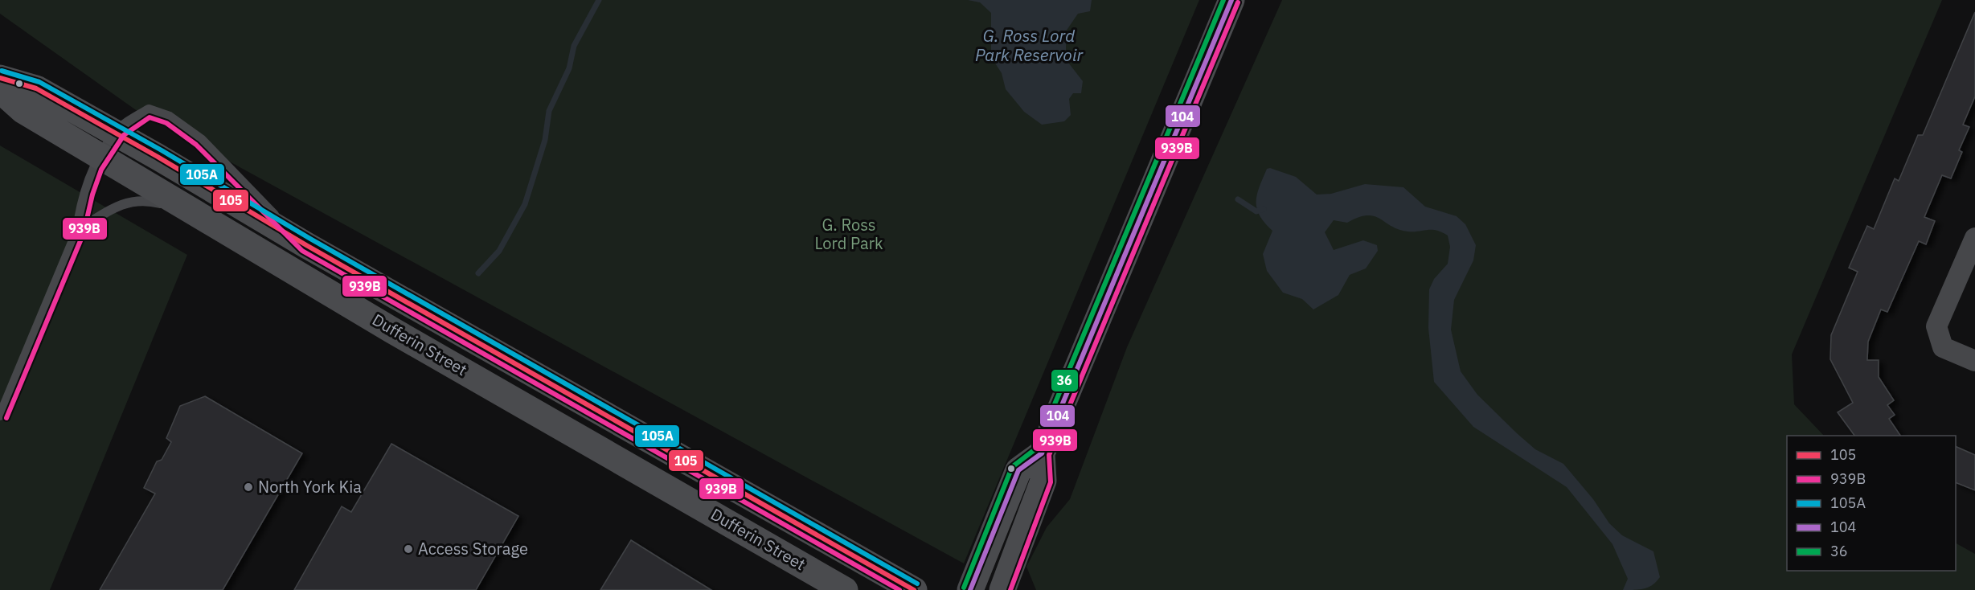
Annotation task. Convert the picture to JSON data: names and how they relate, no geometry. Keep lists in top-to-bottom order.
{
  "streets": {
    "main road": ["Dufferin Street"]
  },
  "water": ["G. Ross Lord Park Reservoir"],
  "parks": ["G. Ross Lord Park"],
  "places": ["North York Kia", "Access Storage"],
  "lines": [
    "transit line 104",
    "transit line 36",
    "transit line 939B",
    "transit line 105A",
    "transit line 105"
  ],
  "legend": [
    "105",
    "939B",
    "105A",
    "104",
    "36"
  ]
}
